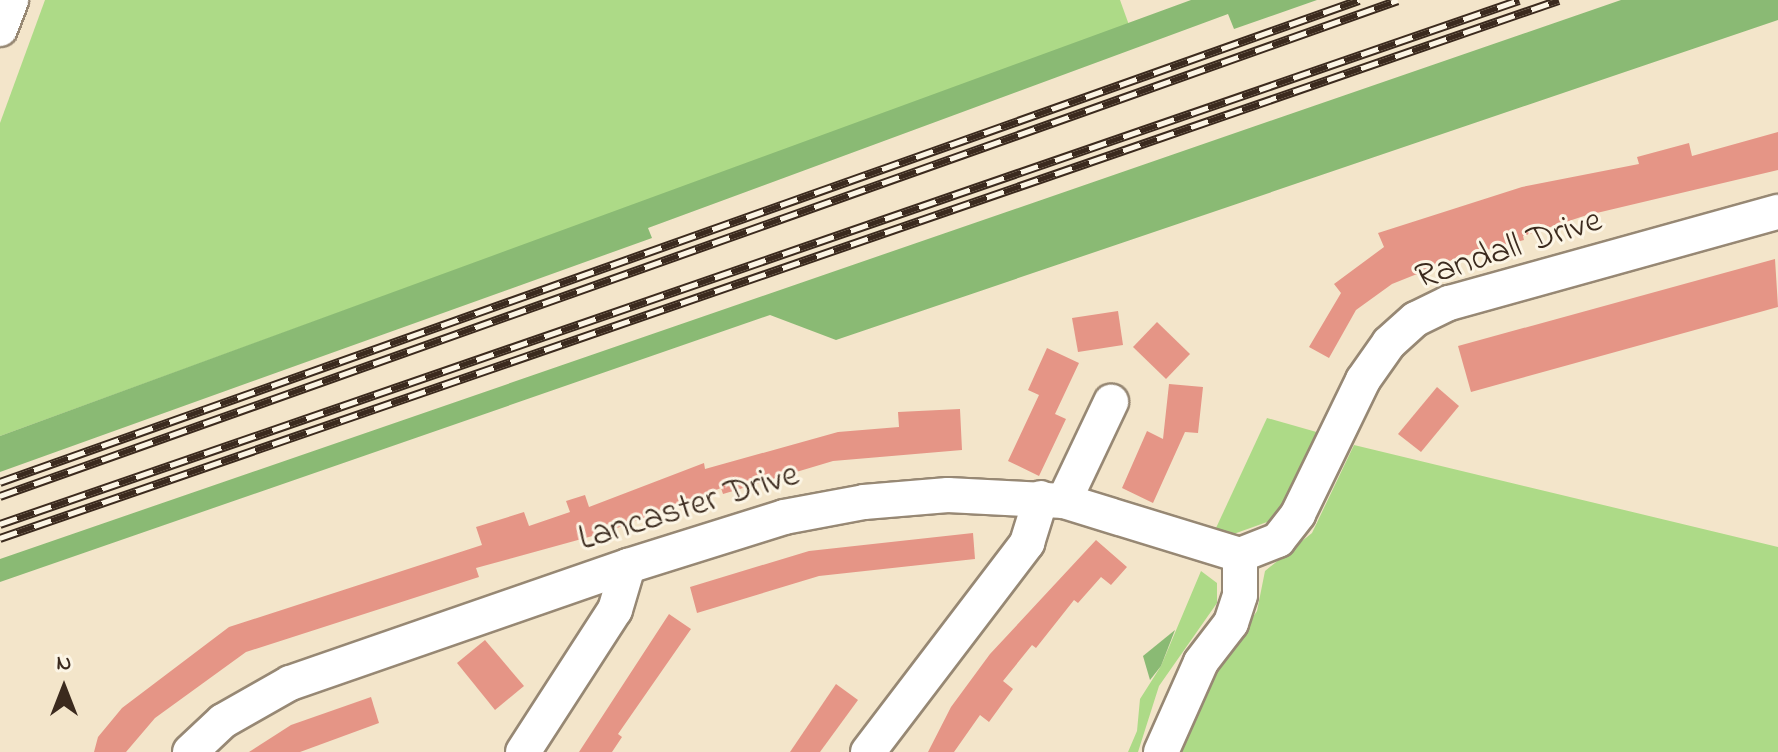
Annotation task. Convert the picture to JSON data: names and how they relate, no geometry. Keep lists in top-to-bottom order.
{
  "streets": {
    "street": ["Randall Drive", "Lancaster Drive"]
  },
  "crossings": [
    ["Randall Drive", "Lancaster Drive"]
  ],
  "north": "top"
}
